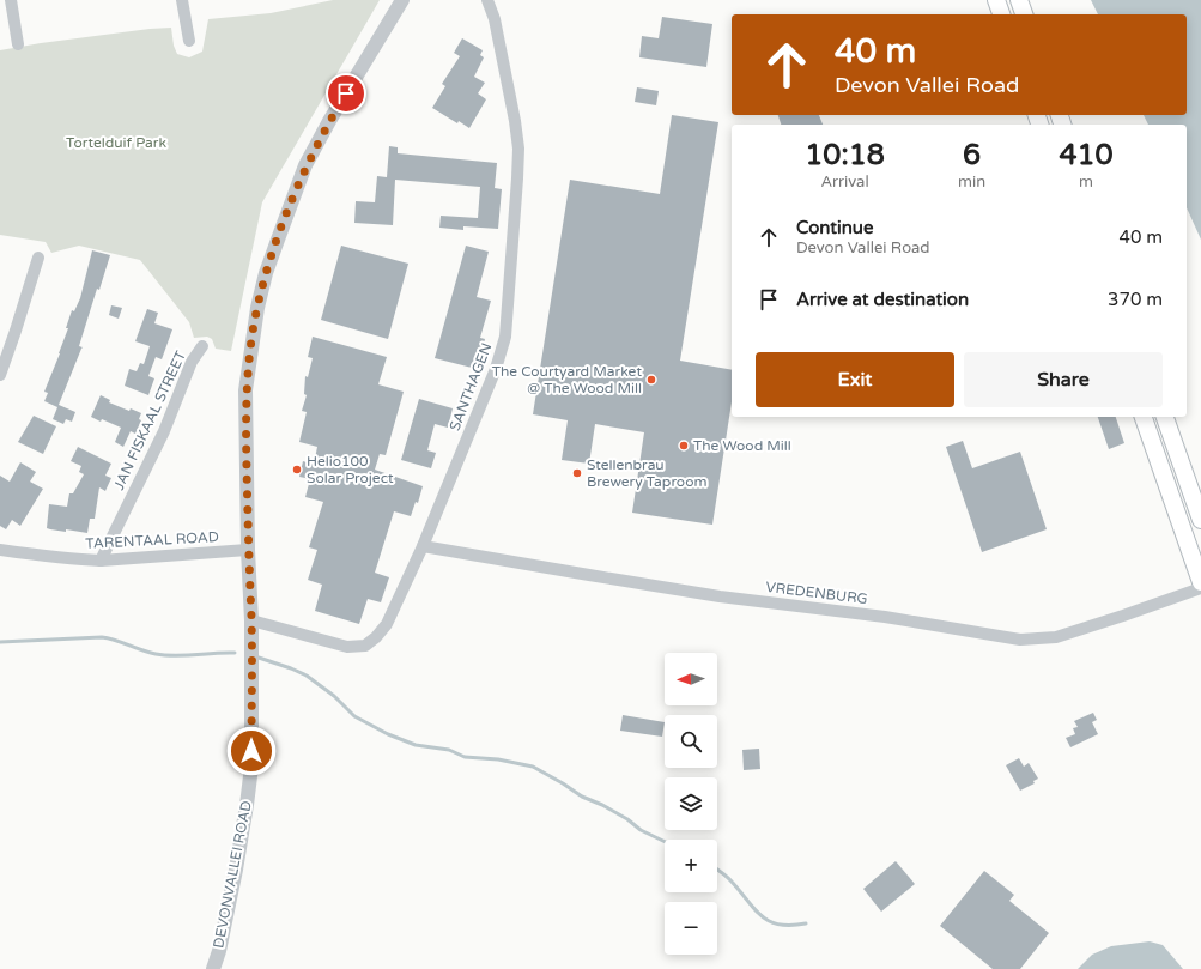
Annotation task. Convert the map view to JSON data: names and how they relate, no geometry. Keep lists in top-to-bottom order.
{
  "streets": {
    "street": [
      "SANTHAGEN",
      "JAN FISKAAL STREET",
      "TARENTAAL ROAD",
      "VREDENBURG",
      "DEVONVALLEI ROAD"
    ]
  },
  "crossings": [
    ["SANTHAGEN", "VREDENBURG"],
    ["SANTHAGEN", "DEVONVALLEI ROAD"],
    ["JAN FISKAAL STREET", "TARENTAAL ROAD"],
    ["TARENTAAL ROAD", "DEVONVALLEI ROAD"]
  ],
  "parks": ["Tortelduif Park"],
  "places": [
    "The Courtyard Market @ The Wood Mill",
    "The Wood Mill",
    "Helio100 Solar Project",
    "Stellenbrau Brewery Taproom"
  ],
  "north": "left",
  "page": {
    "turn": ["40 m", "Devon Vallei Road"],
    "eta": [
      "10:18",
      "Arrival",
      "6",
      "min",
      "410",
      "m"
    ],
    "list": [
      {
        "name": "Continue",
        "note": "Devon Vallei Road",
        "value": "40 m"
      },
      {
        "name": "Arrive at destination",
        "value": "370 m"
      }
    ],
    "buttons": ["Exit", "Share"],
    "map_buttons": ["+", "−"]
  }
}
